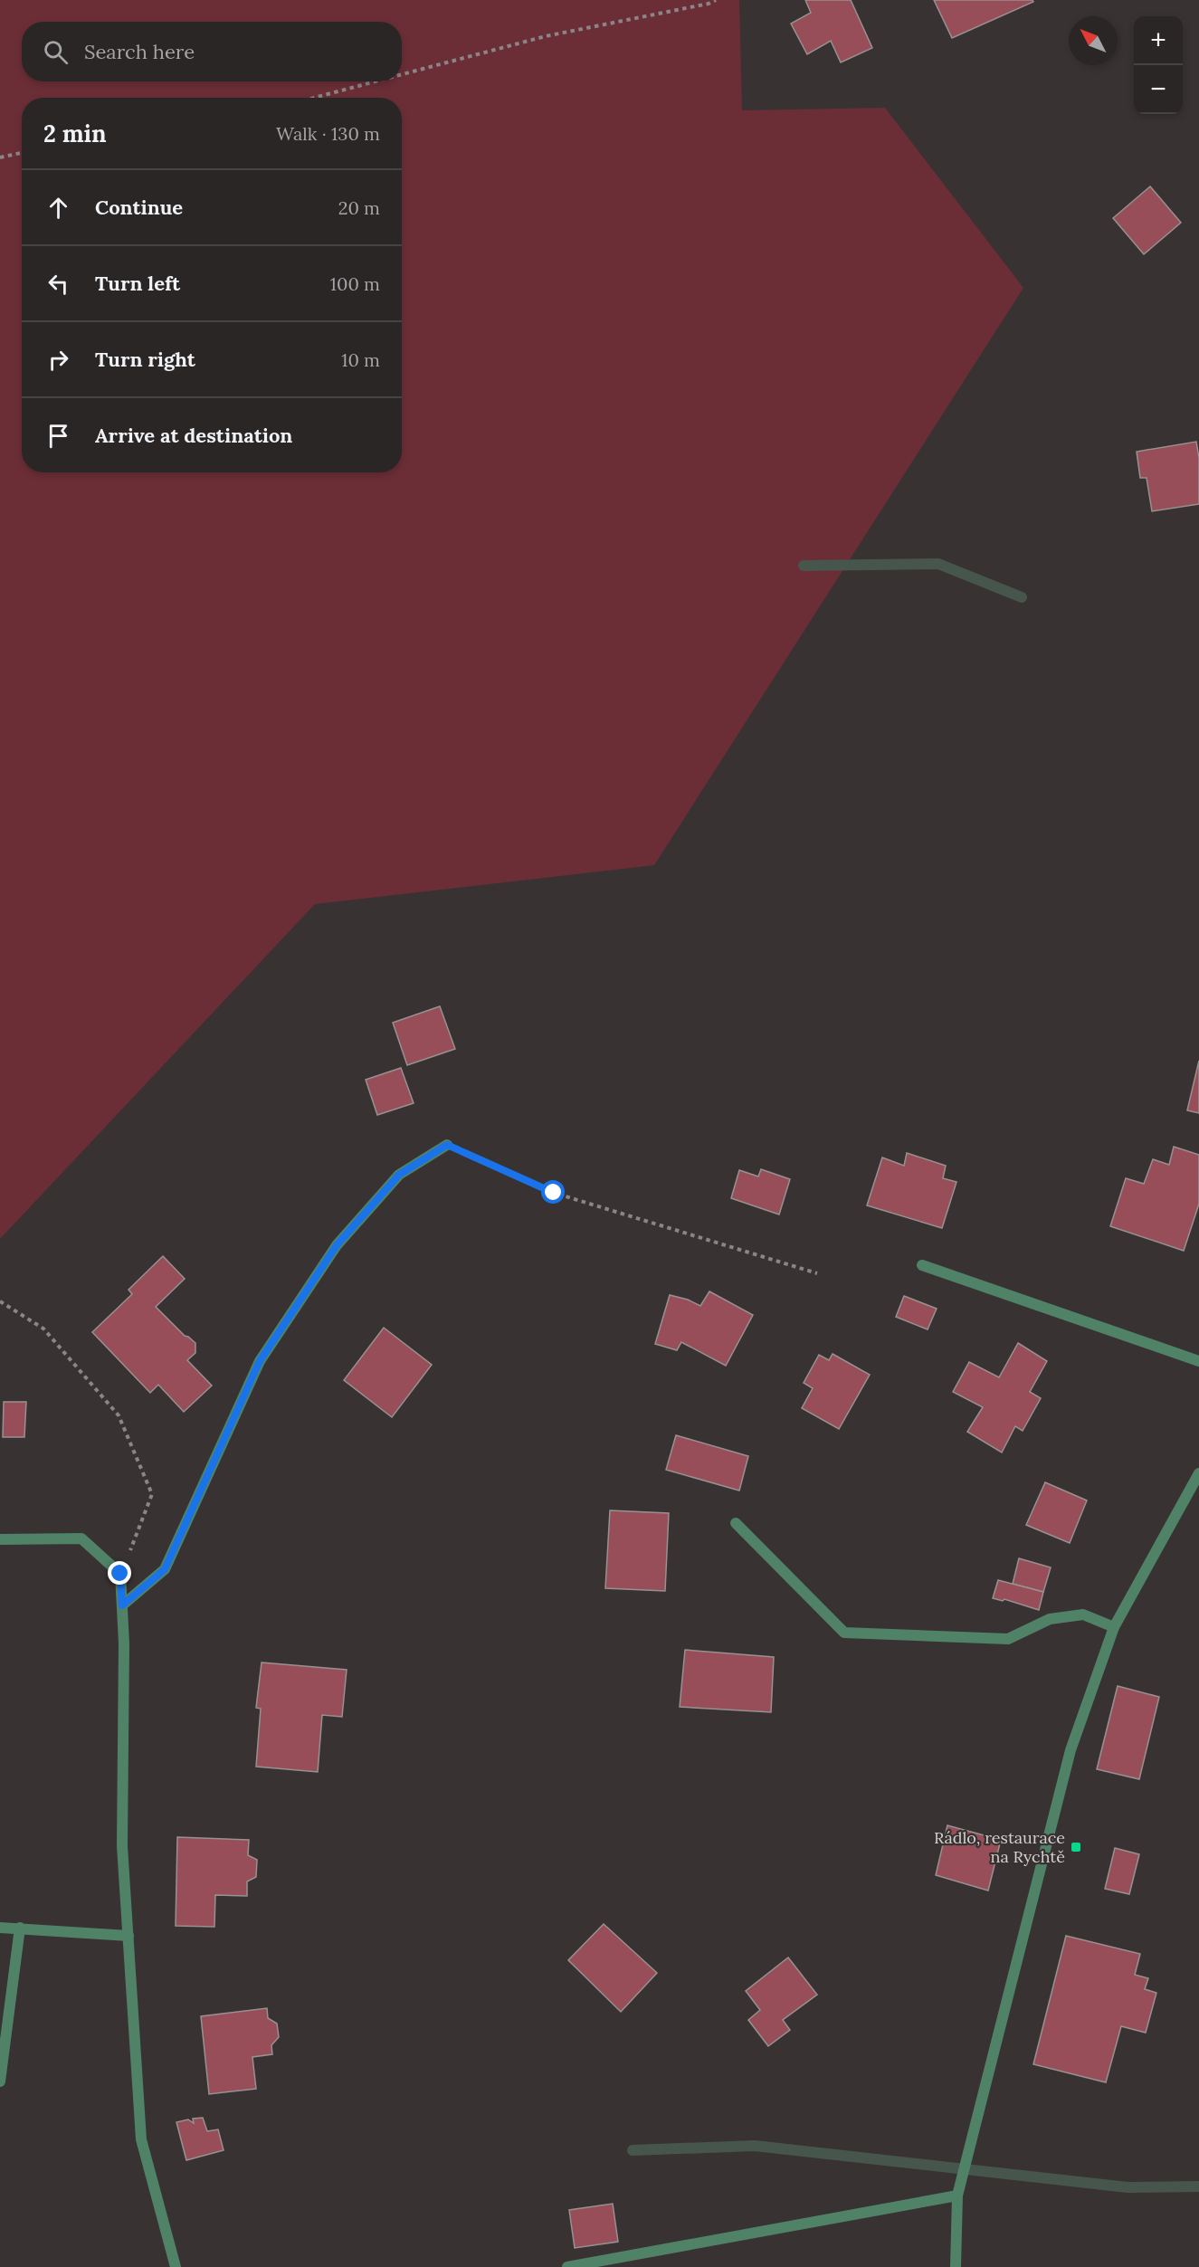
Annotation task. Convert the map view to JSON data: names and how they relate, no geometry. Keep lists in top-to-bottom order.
{
  "places": {
    "transit": ["Rádlo, restaurace na Rychtě"]
  },
  "north": "top left",
  "page": {
    "map_buttons": ["+", "−"],
    "search": "Search here",
    "heading": ["2 min", "Walk · 130 m"],
    "list": [
      ["Continue", "20 m"],
      ["Turn left", "100 m"],
      ["Turn right", "10 m"],
      "Arrive at destination"
    ]
  }
}
